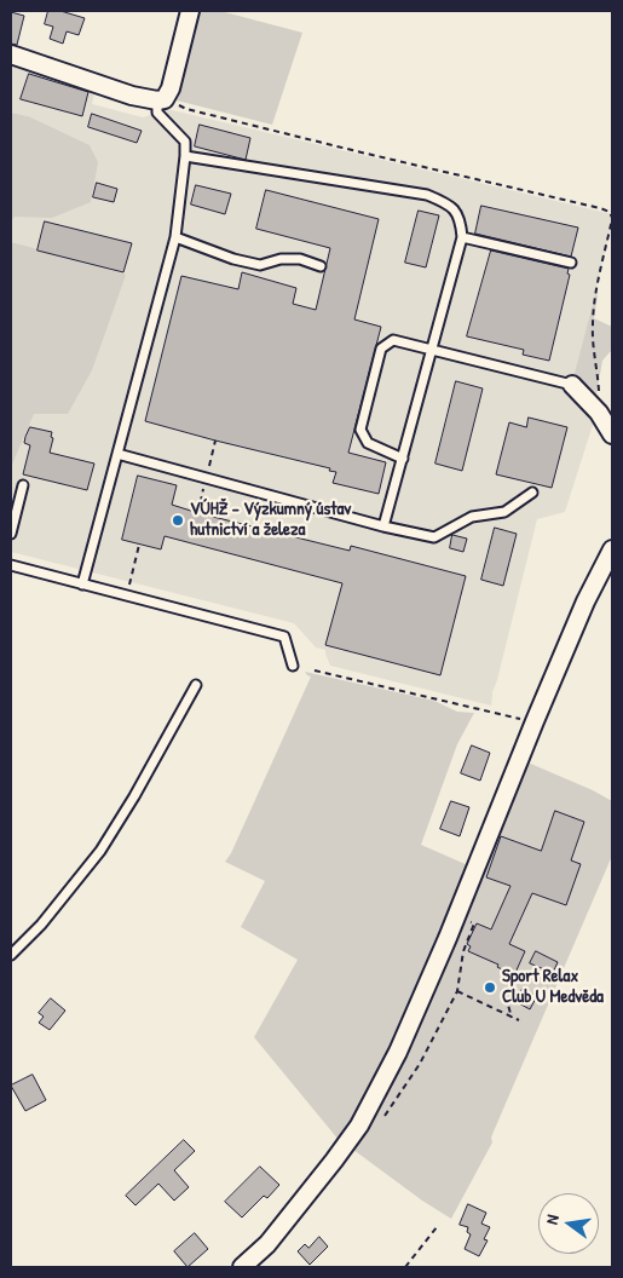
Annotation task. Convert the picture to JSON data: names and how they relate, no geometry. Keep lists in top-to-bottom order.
{
  "places": ["VÚHŽ - Výzkumný ústav hutnictví a železa", "Sport Relax Club U Medvěda"],
  "north": "left"
}
